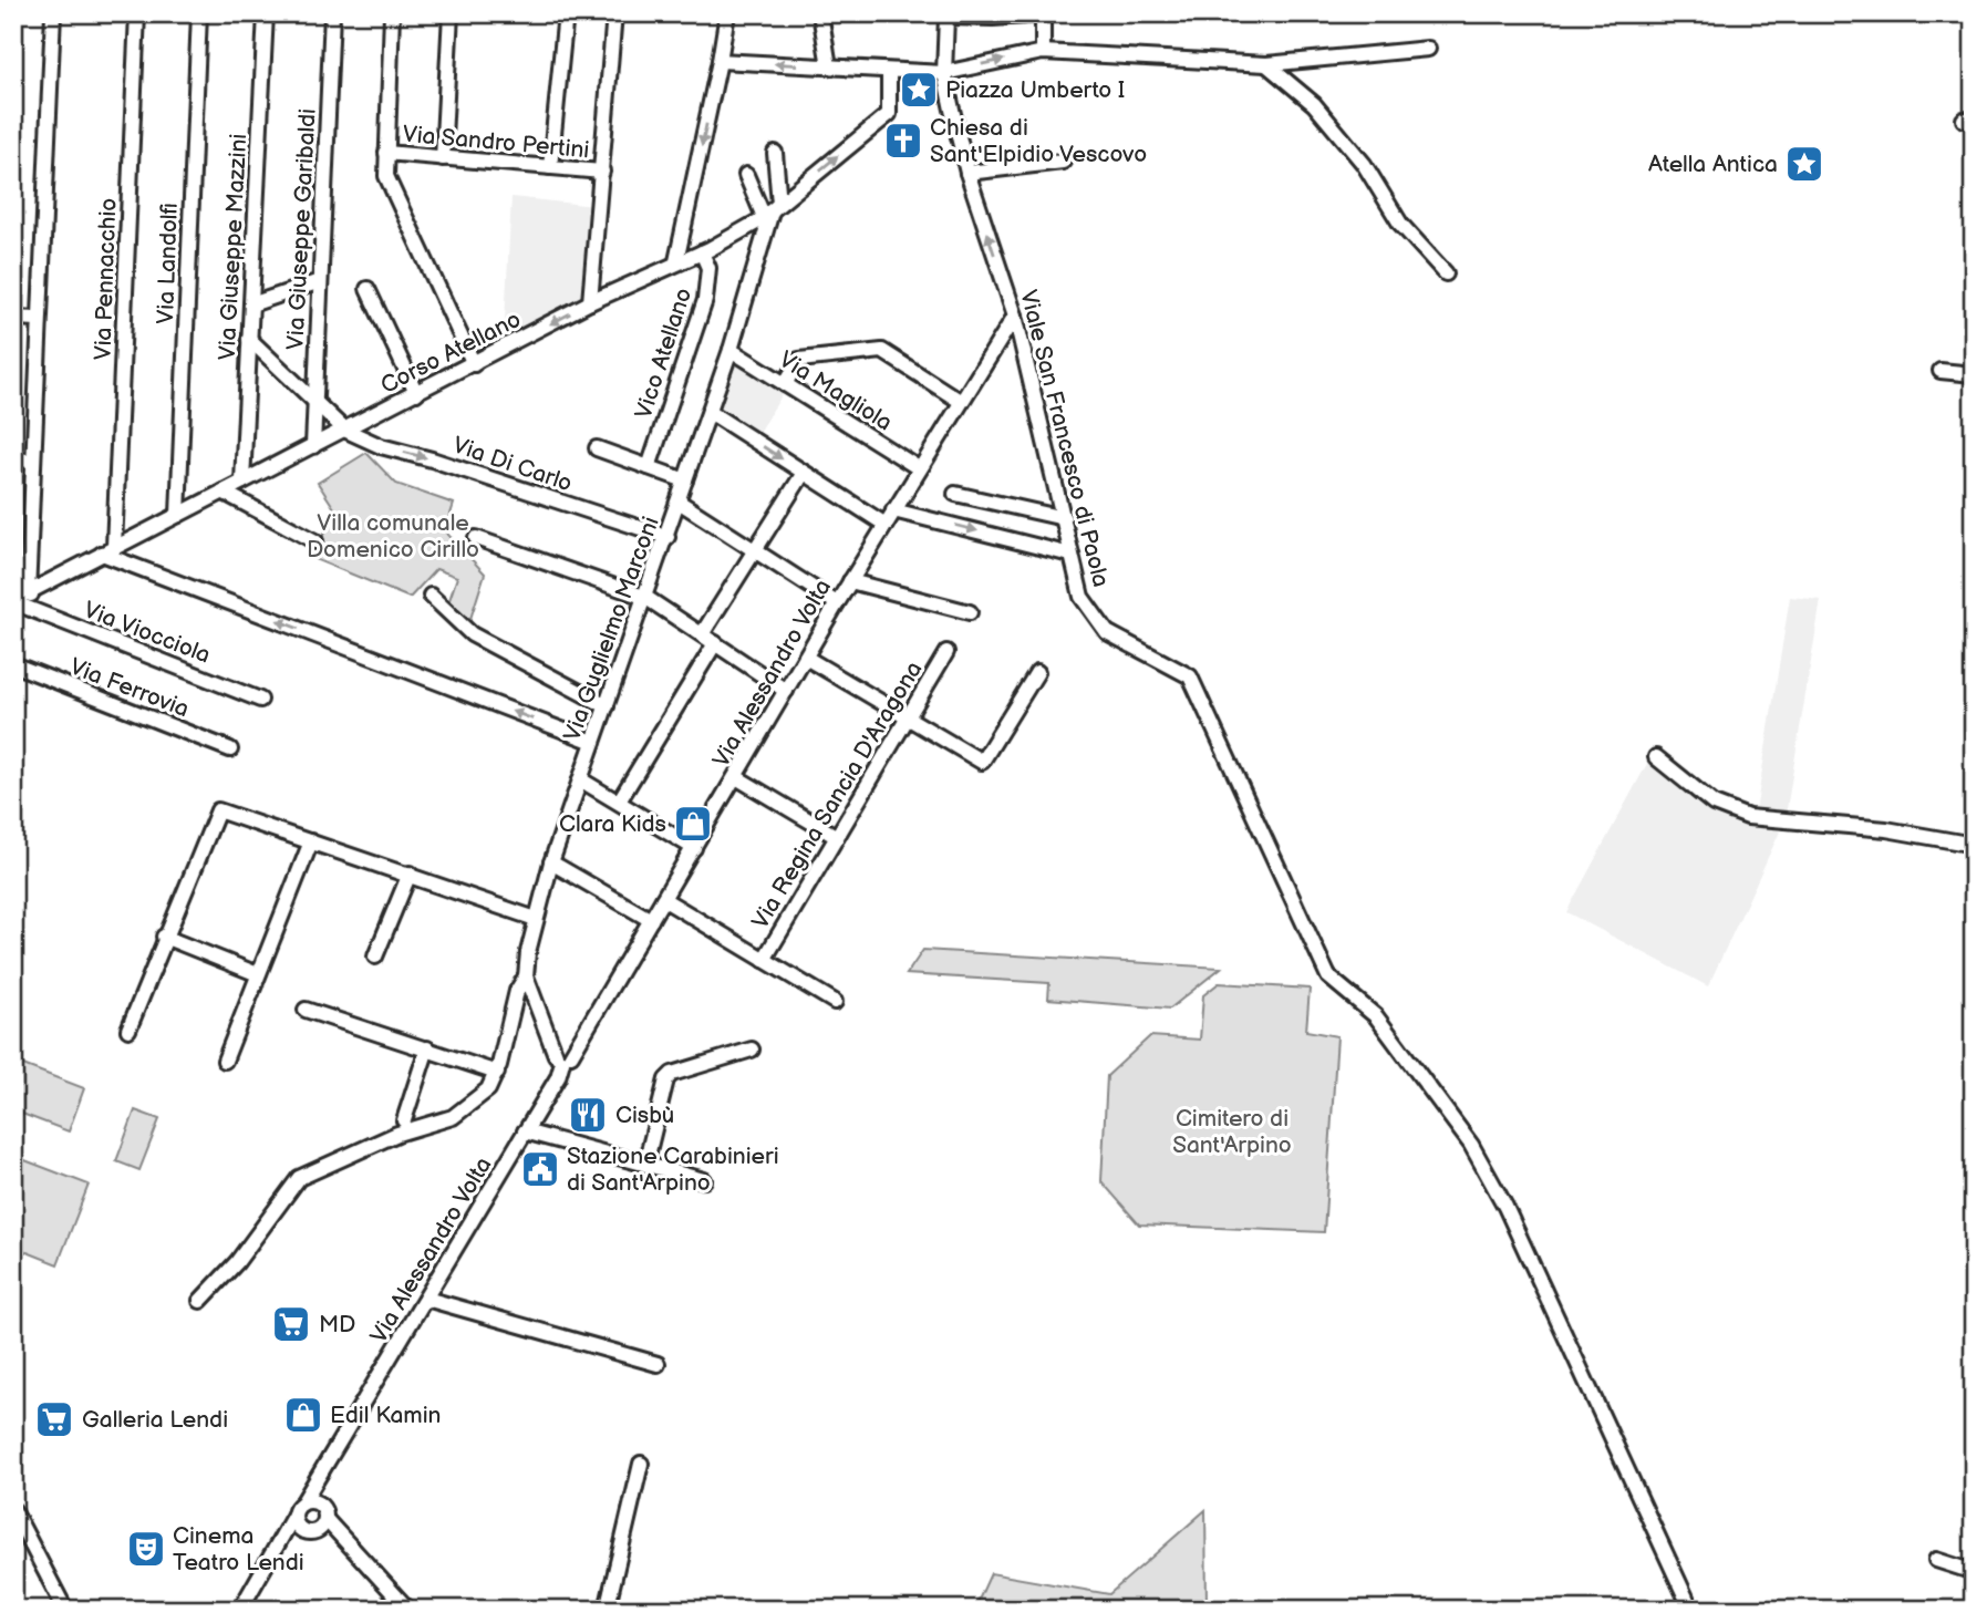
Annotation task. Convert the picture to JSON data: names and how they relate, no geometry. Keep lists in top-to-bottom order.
{
  "streets": {
    "street": [
      "Via Sandro Pertini",
      "Via Giuseppe Garibaldi",
      "Via Giuseppe Mazzini",
      "Via Landolfi",
      "Via Pennacchio",
      "Corso Atellano",
      "Vico Atellano",
      "Via Magliola",
      "Viale San Francesco di Paola",
      "Via Di Carlo",
      "Via Guglielmo Marconi",
      "Via Viocciola",
      "Via Alessandro Volta",
      "Via Ferrovia",
      "Via Regina Sancia D'Aragona"
    ]
  },
  "crossings": [
    ["Via Giuseppe Garibaldi", "Corso Atellano"],
    ["Via Giuseppe Garibaldi", "Via Di Carlo"],
    ["Via Giuseppe Mazzini", "Corso Atellano"],
    ["Via Giuseppe Mazzini", "Via Di Carlo"],
    ["Via Landolfi", "Corso Atellano"],
    ["Via Pennacchio", "Corso Atellano"],
    ["Corso Atellano", "Vico Atellano"],
    ["Corso Atellano", "Via Di Carlo"],
    ["Corso Atellano", "Via Guglielmo Marconi"],
    ["Corso Atellano", "Via Viocciola"],
    ["Via Magliola", "Via Guglielmo Marconi"],
    ["Via Magliola", "Via Alessandro Volta"],
    ["Viale San Francesco di Paola", "Via Alessandro Volta"],
    ["Via Di Carlo", "Via Guglielmo Marconi"]
  ],
  "parks": ["Villa comunale Domenico Cirillo", "Cimitero di Sant'Arpino"],
  "places": {
    "place": ["Piazza Umberto I", "Atella Antica"],
    "church": ["Chiesa di Sant'Elpidio Vescovo"],
    "shop": ["Clara Kids", "Edil Kamin"],
    "restaurant": ["Cisbù"],
    "public building": ["Stazione Carabinieri di Sant'Arpino"],
    "supermarket": ["MD", "Galleria Lendi"],
    "theatre": ["Cinema Teatro Lendi"]
  }
}
